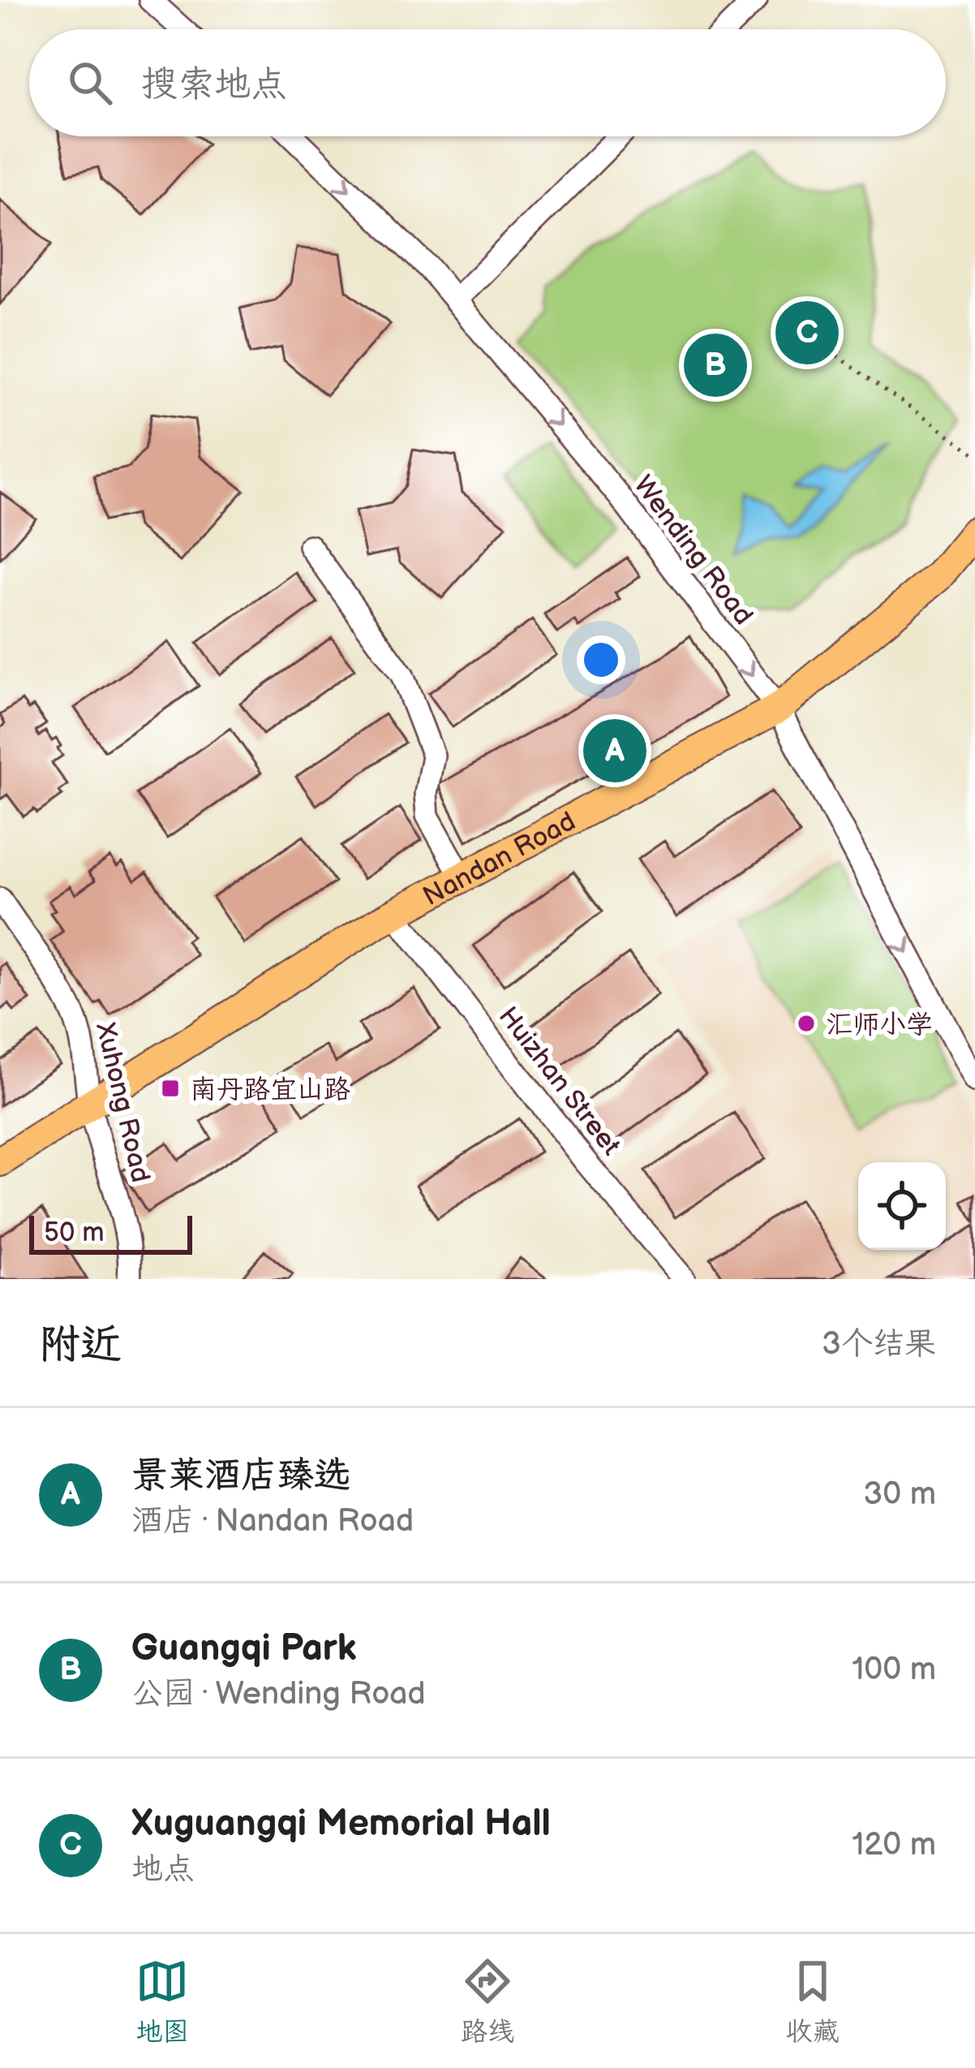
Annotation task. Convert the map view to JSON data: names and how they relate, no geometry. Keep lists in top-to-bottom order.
{
  "streets": {
    "main road": ["Nandan Road"],
    "street": ["Wending Road", "Huizhan Street", "Xuhong Road"]
  },
  "crossings": [
    ["Wending Road", "Nandan Road"],
    ["Nandan Road", "Huizhan Street"],
    ["Nandan Road", "Xuhong Road"]
  ],
  "one_way": ["Wending Road"],
  "places": {
    "other": ["汇师小学"],
    "transit": ["南丹路宜山路"]
  },
  "scale_bar": "50 m",
  "page": {
    "search": "搜索地点",
    "pins": ["C", "B", "A"],
    "scale": "50 m",
    "heading": ["附近", "3个结果"],
    "list": [
      {
        "mark": "A",
        "name": "景莱酒店臻选",
        "note": "酒店 · Nandan Road",
        "value": "30 m"
      },
      {
        "mark": "B",
        "name": "Guangqi Park",
        "note": "公园 · Wending Road",
        "value": "100 m"
      },
      {
        "mark": "C",
        "name": "Xuguangqi Memorial Hall",
        "note": "地点",
        "value": "120 m"
      }
    ],
    "nav": ["地图", "路线", "收藏"]
  }
}
